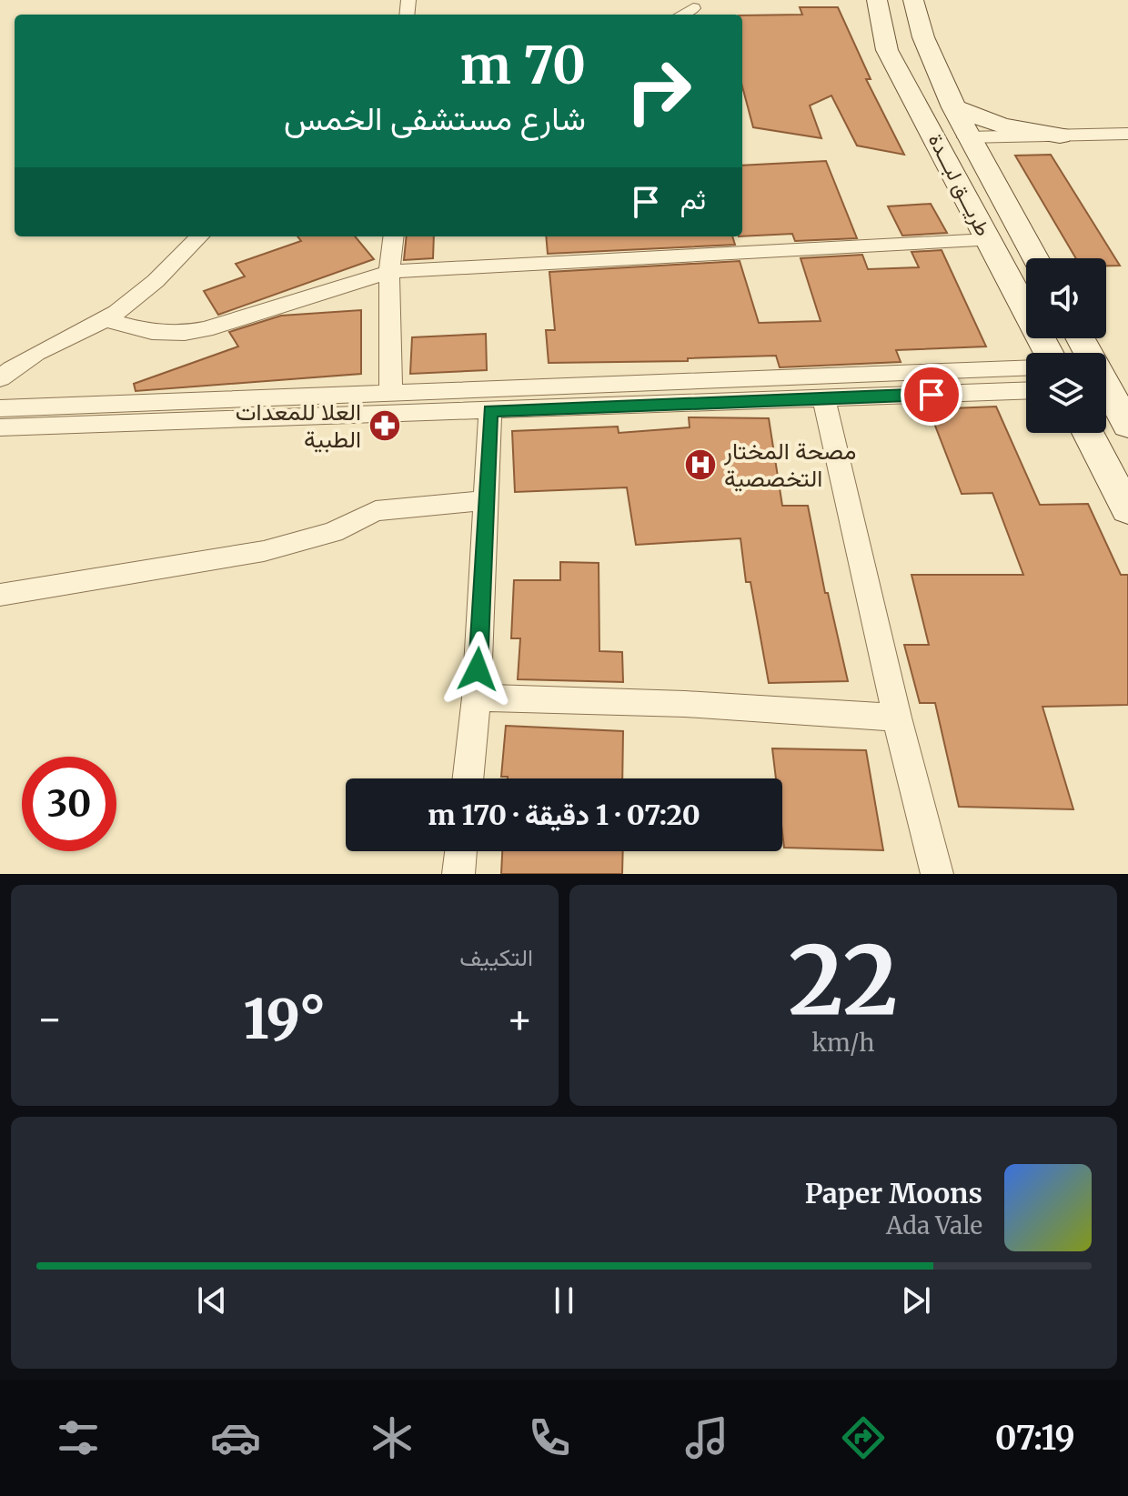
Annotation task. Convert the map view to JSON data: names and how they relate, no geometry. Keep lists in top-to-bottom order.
{
  "streets": {
    "street": ["طريـــق لبـــدة"]
  },
  "places": {
    "pharmacy": ["العلا للمعدات الطبية"],
    "hospital": ["مصحة المختار التخصصية"]
  },
  "page": {
    "turn": ["70 m", "شارع مستشفى الخمس"],
    "then": "ثم",
    "limit": "30",
    "trip": "07:20 · 1 دقيقة · 170 m",
    "tile": [
      ["22", "km/h"],
      "التكييف"
    ],
    "heat": ["−", "19°", "+"],
    "song": ["Paper Moons", "Ada Vale"],
    "tabs": "07:19"
  }
}
